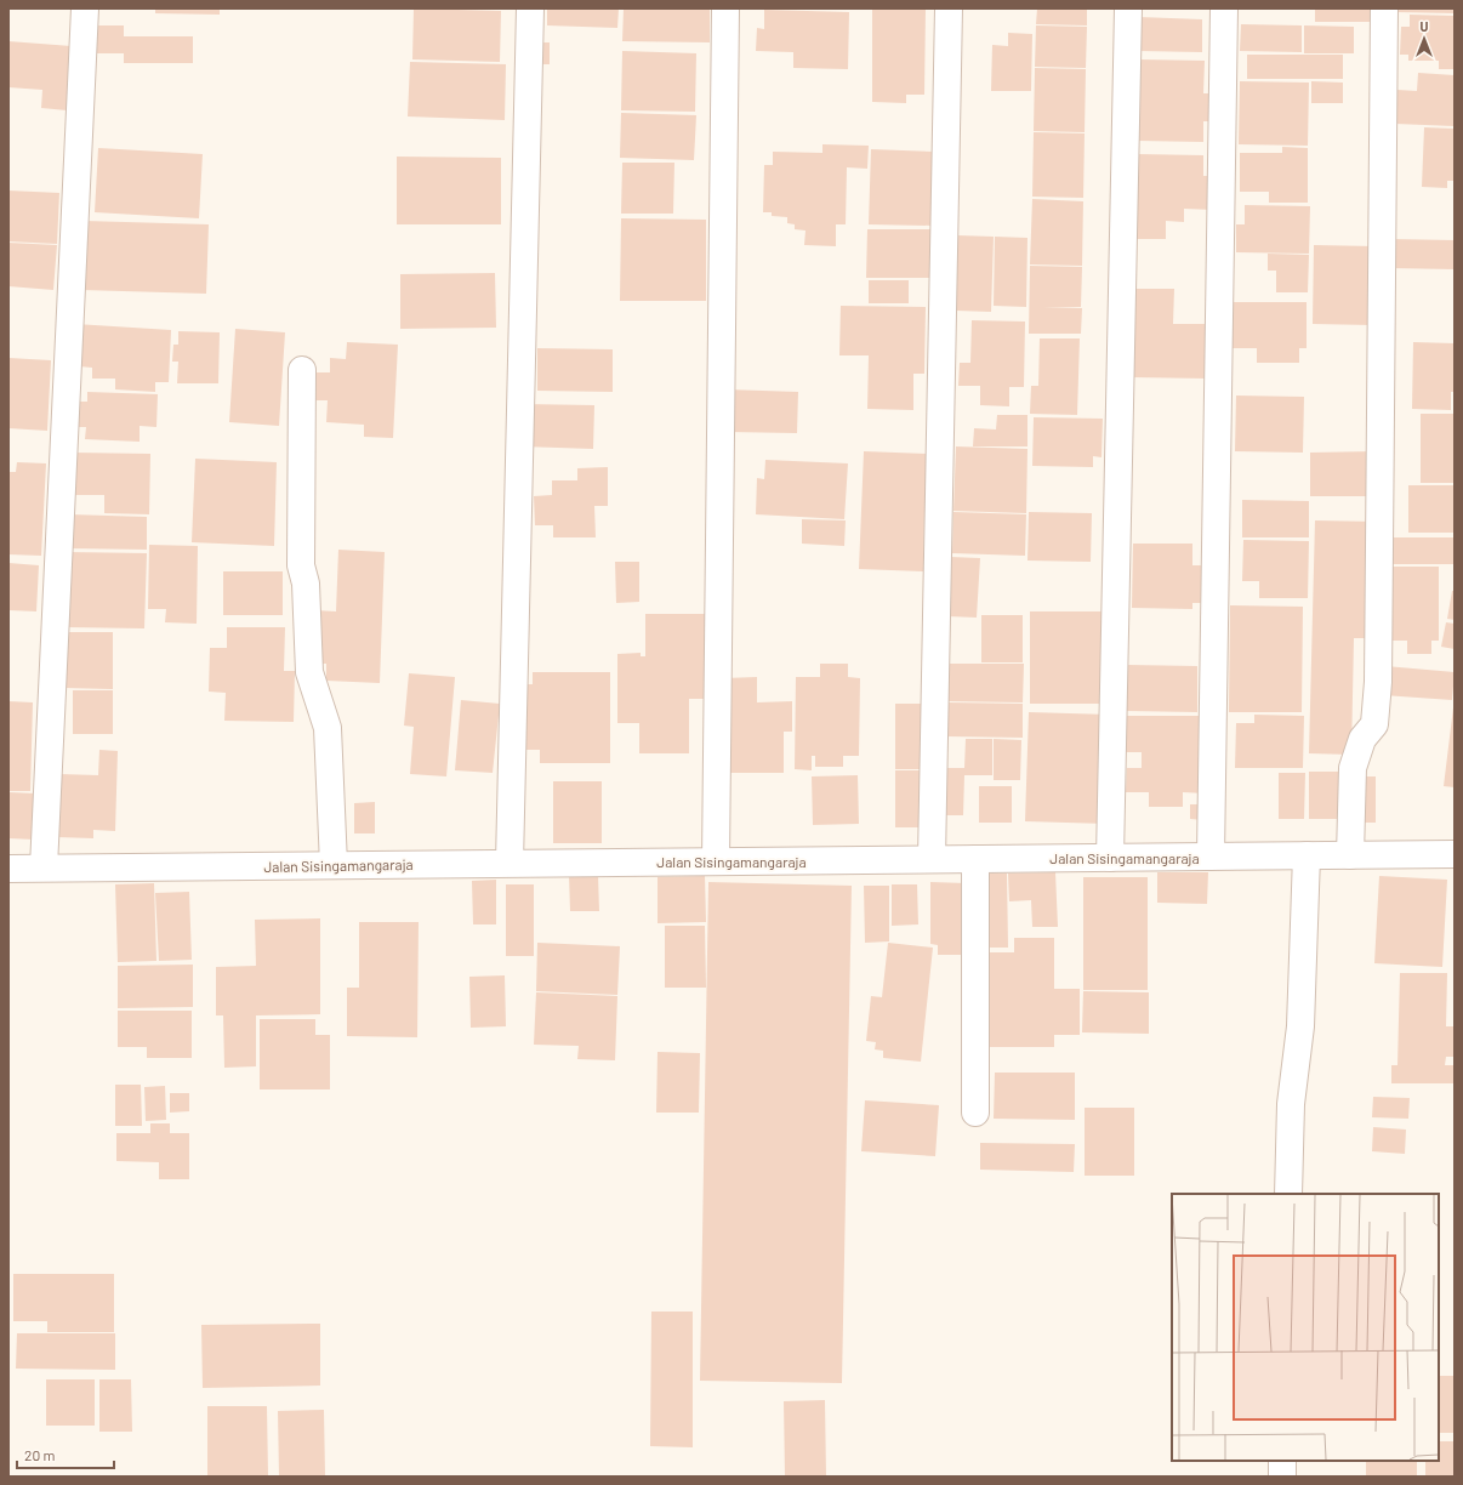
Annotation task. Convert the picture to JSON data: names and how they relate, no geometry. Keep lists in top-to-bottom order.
{
  "streets": {
    "street": ["Jalan Sisingamangaraja"]
  },
  "scale_bar": "20 m",
  "north": "top"
}
